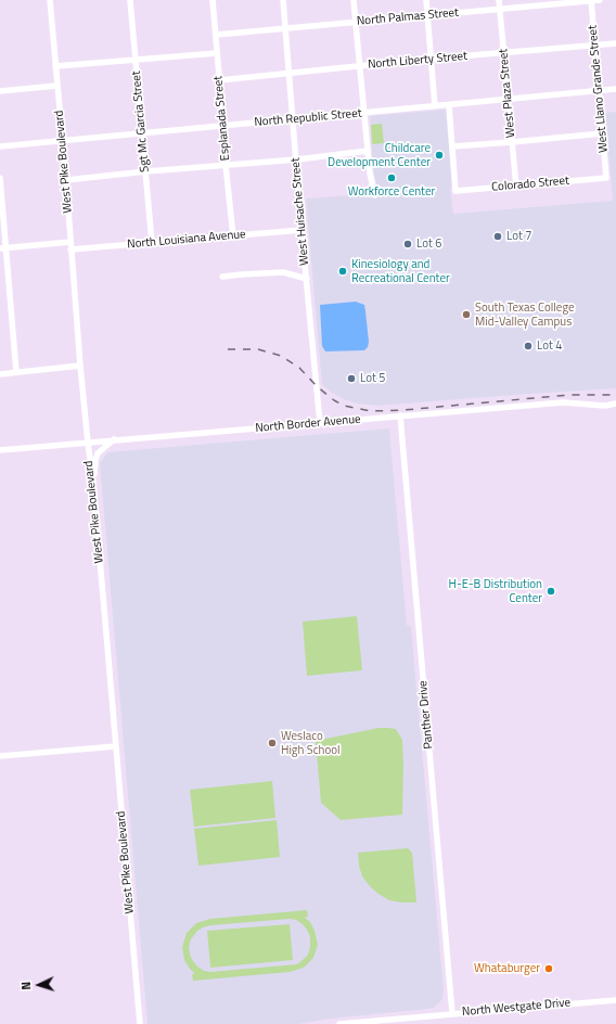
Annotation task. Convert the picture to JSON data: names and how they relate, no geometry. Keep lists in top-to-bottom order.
{
  "streets": {
    "street": [
      "North Palmas Street",
      "North Liberty Street",
      "West Llano Grande Street",
      "West Plaza Street",
      "Esplanada Street",
      "North Republic Street",
      "Sgt Mc Garcia Street",
      "West Pike Boulevard",
      "Colorado Street",
      "West Huisache Street",
      "North Louisiana Avenue",
      "North Border Avenue",
      "Panther Drive",
      "North Westgate Drive"
    ]
  },
  "crossings": [
    ["North Palmas Street", "West Llano Grande Street"],
    ["North Palmas Street", "West Plaza Street"],
    ["North Palmas Street", "Esplanada Street"],
    ["North Palmas Street", "West Huisache Street"],
    ["North Liberty Street", "West Llano Grande Street"],
    ["North Liberty Street", "West Plaza Street"],
    ["North Liberty Street", "Esplanada Street"],
    ["North Liberty Street", "West Huisache Street"],
    ["West Llano Grande Street", "North Republic Street"],
    ["West Llano Grande Street", "Colorado Street"],
    ["West Plaza Street", "North Republic Street"],
    ["West Plaza Street", "Colorado Street"],
    ["Esplanada Street", "North Republic Street"],
    ["Esplanada Street", "North Louisiana Avenue"],
    ["North Republic Street", "Sgt Mc Garcia Street"],
    ["North Republic Street", "West Pike Boulevard"],
    ["North Republic Street", "West Huisache Street"],
    ["Sgt Mc Garcia Street", "North Louisiana Avenue"],
    ["West Pike Boulevard", "North Louisiana Avenue"],
    ["West Pike Boulevard", "North Border Avenue"],
    ["West Huisache Street", "North Louisiana Avenue"],
    ["West Huisache Street", "North Border Avenue"],
    ["North Border Avenue", "Panther Drive"],
    ["Panther Drive", "North Westgate Drive"]
  ],
  "places": [
    "Childcare Development Center",
    "Workforce Center",
    "Lot 7",
    "Lot 6",
    "Kinesiology and Recreational Center",
    "South Texas College Mid-Valley Campus",
    "Lot 4",
    "Lot 5",
    "H-E-B Distribution Center",
    "Weslaco High School",
    "Whataburger"
  ],
  "north": "left"
}
